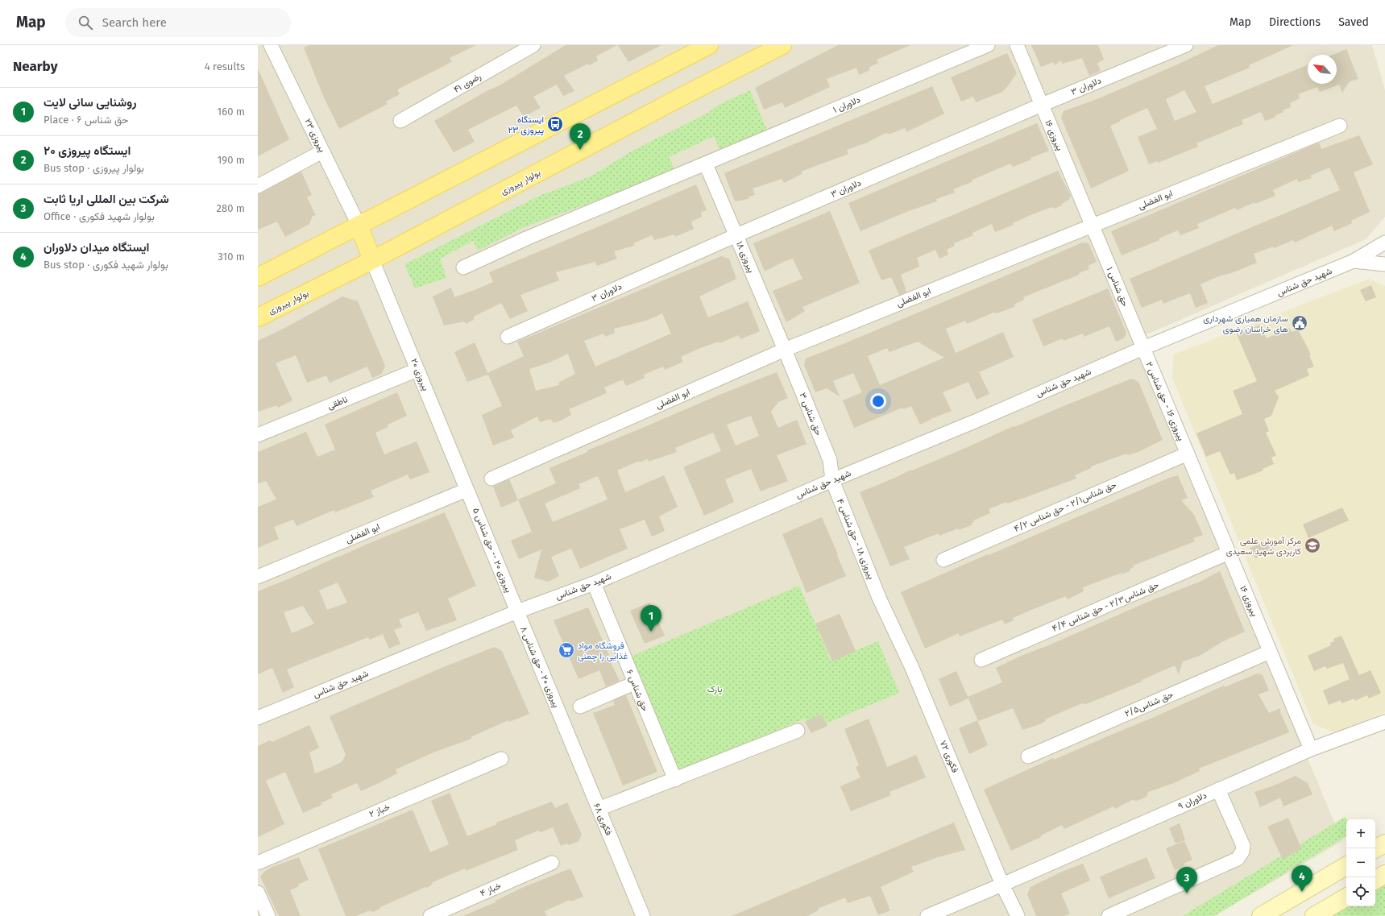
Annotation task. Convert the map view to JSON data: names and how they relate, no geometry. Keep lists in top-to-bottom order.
{
  "streets": {
    "main road": ["بولوار پیروزی"],
    "street": [
      "رضوی ۴۱",
      "دلاوران ۳",
      "دلاوران ۱",
      "پیروزی ۲۳",
      "پیروزی ۱۶",
      "ابو الفضلی",
      "پیروزی ۱۸",
      "شهید حق شناس",
      "حق شناس ۱",
      "پیروزی ۲۰",
      "پیروزی ۱۶ - حق شناس ۲",
      "ناطقی",
      "حق شناس ۳",
      "حق شناس۲/۱ - حق شناس ۴/۲",
      "پیروزی ۱۸ - حق شناس ۴",
      "پیروزی ۲۰ -- حق شناس ۵",
      "حق شناس۲/۳ - حق شناس ۴/۴",
      "پیروزی ۲۰ - حق شناس ۸",
      "حق شناس ۶",
      "حق شناس۲/۵",
      "فکوری ۷۲",
      "دلاوران ۹",
      "خباز ۲",
      "فکوری ۶۸",
      "خباز ۴"
    ]
  },
  "crossings": [
    ["دلاوران ۳", "پیروزی ۱۶"],
    ["دلاوران ۳", "پیروزی ۱۸"],
    ["دلاوران ۱", "پیروزی ۱۸"],
    ["پیروزی ۱۶", "ابو الفضلی"],
    ["پیروزی ۱۶", "حق شناس ۱"],
    ["پیروزی ۱۶", "پیروزی ۱۶ - حق شناس ۲"],
    ["پیروزی ۱۶", "حق شناس۲/۱ - حق شناس ۴/۲"],
    ["پیروزی ۱۶", "حق شناس۲/۳ - حق شناس ۴/۴"],
    ["پیروزی ۱۶", "حق شناس۲/۵"],
    ["پیروزی ۱۶", "دلاوران ۹"],
    ["بولوار پیروزی", "پیروزی ۲۰"],
    ["ابو الفضلی", "پیروزی ۱۸"],
    ["ابو الفضلی", "حق شناس ۱"],
    ["ابو الفضلی", "پیروزی ۲۰"],
    ["ابو الفضلی", "حق شناس ۳"],
    ["ابو الفضلی", "پیروزی ۲۰ -- حق شناس ۵"],
    ["پیروزی ۱۸", "حق شناس ۳"],
    ["شهید حق شناس", "حق شناس ۱"],
    ["شهید حق شناس", "پیروزی ۱۶ - حق شناس ۲"],
    ["شهید حق شناس", "حق شناس ۳"],
    ["شهید حق شناس", "پیروزی ۱۸ - حق شناس ۴"],
    ["شهید حق شناس", "پیروزی ۲۰ -- حق شناس ۵"],
    ["شهید حق شناس", "پیروزی ۲۰ - حق شناس ۸"],
    ["شهید حق شناس", "حق شناس ۶"],
    ["حق شناس ۱", "پیروزی ۱۶ - حق شناس ۲"],
    ["پیروزی ۲۰", "ناطقی"],
    ["پیروزی ۲۰", "پیروزی ۲۰ -- حق شناس ۵"],
    ["پیروزی ۱۶ - حق شناس ۲", "حق شناس۲/۱ - حق شناس ۴/۲"],
    ["حق شناس ۳", "پیروزی ۱۸ - حق شناس ۴"],
    ["پیروزی ۱۸ - حق شناس ۴", "فکوری ۷۲"],
    ["پیروزی ۲۰ -- حق شناس ۵", "پیروزی ۲۰ - حق شناس ۸"],
    ["پیروزی ۲۰ - حق شناس ۸", "فکوری ۶۸"],
    ["فکوری ۷۲", "دلاوران ۹"]
  ],
  "parks": ["پارک"],
  "places": {
    "bus stop": ["ایستگاه پیروزی ۲۳"],
    "public building": ["سازمان همیاری شهرداری های خراسان رضوی"],
    "school or university": ["مرکز آموزش علمی کاربردی شهید سعیدی"],
    "supermarket": ["فروشگاه مواد غذایی را چمنی"]
  },
  "north": "top left",
  "page": {
    "header": "Map",
    "search": "Search here",
    "nav": ["Map", "Directions", "Saved"],
    "heading": ["Nearby", "4 results"],
    "list": [
      {
        "mark": "1",
        "name": "روشنایی سانی لایت",
        "note": "Place · حق شناس ۶",
        "value": "160 m"
      },
      {
        "mark": "2",
        "name": "ایستگاه پیروزی ۲۰",
        "note": "Bus stop · بولوار پیروزی",
        "value": "190 m"
      },
      {
        "mark": "3",
        "name": "شرکت بین المللی اریا ثابت",
        "note": "Office · بولوار شهید فکوری",
        "value": "280 m"
      },
      {
        "mark": "4",
        "name": "ایستگاه میدان دلاوران",
        "note": "Bus stop · بولوار شهید فکوری",
        "value": "310 m"
      }
    ],
    "pins": [
      "2",
      "1",
      "4",
      "3"
    ],
    "map_buttons": ["+", "−"]
  }
}
